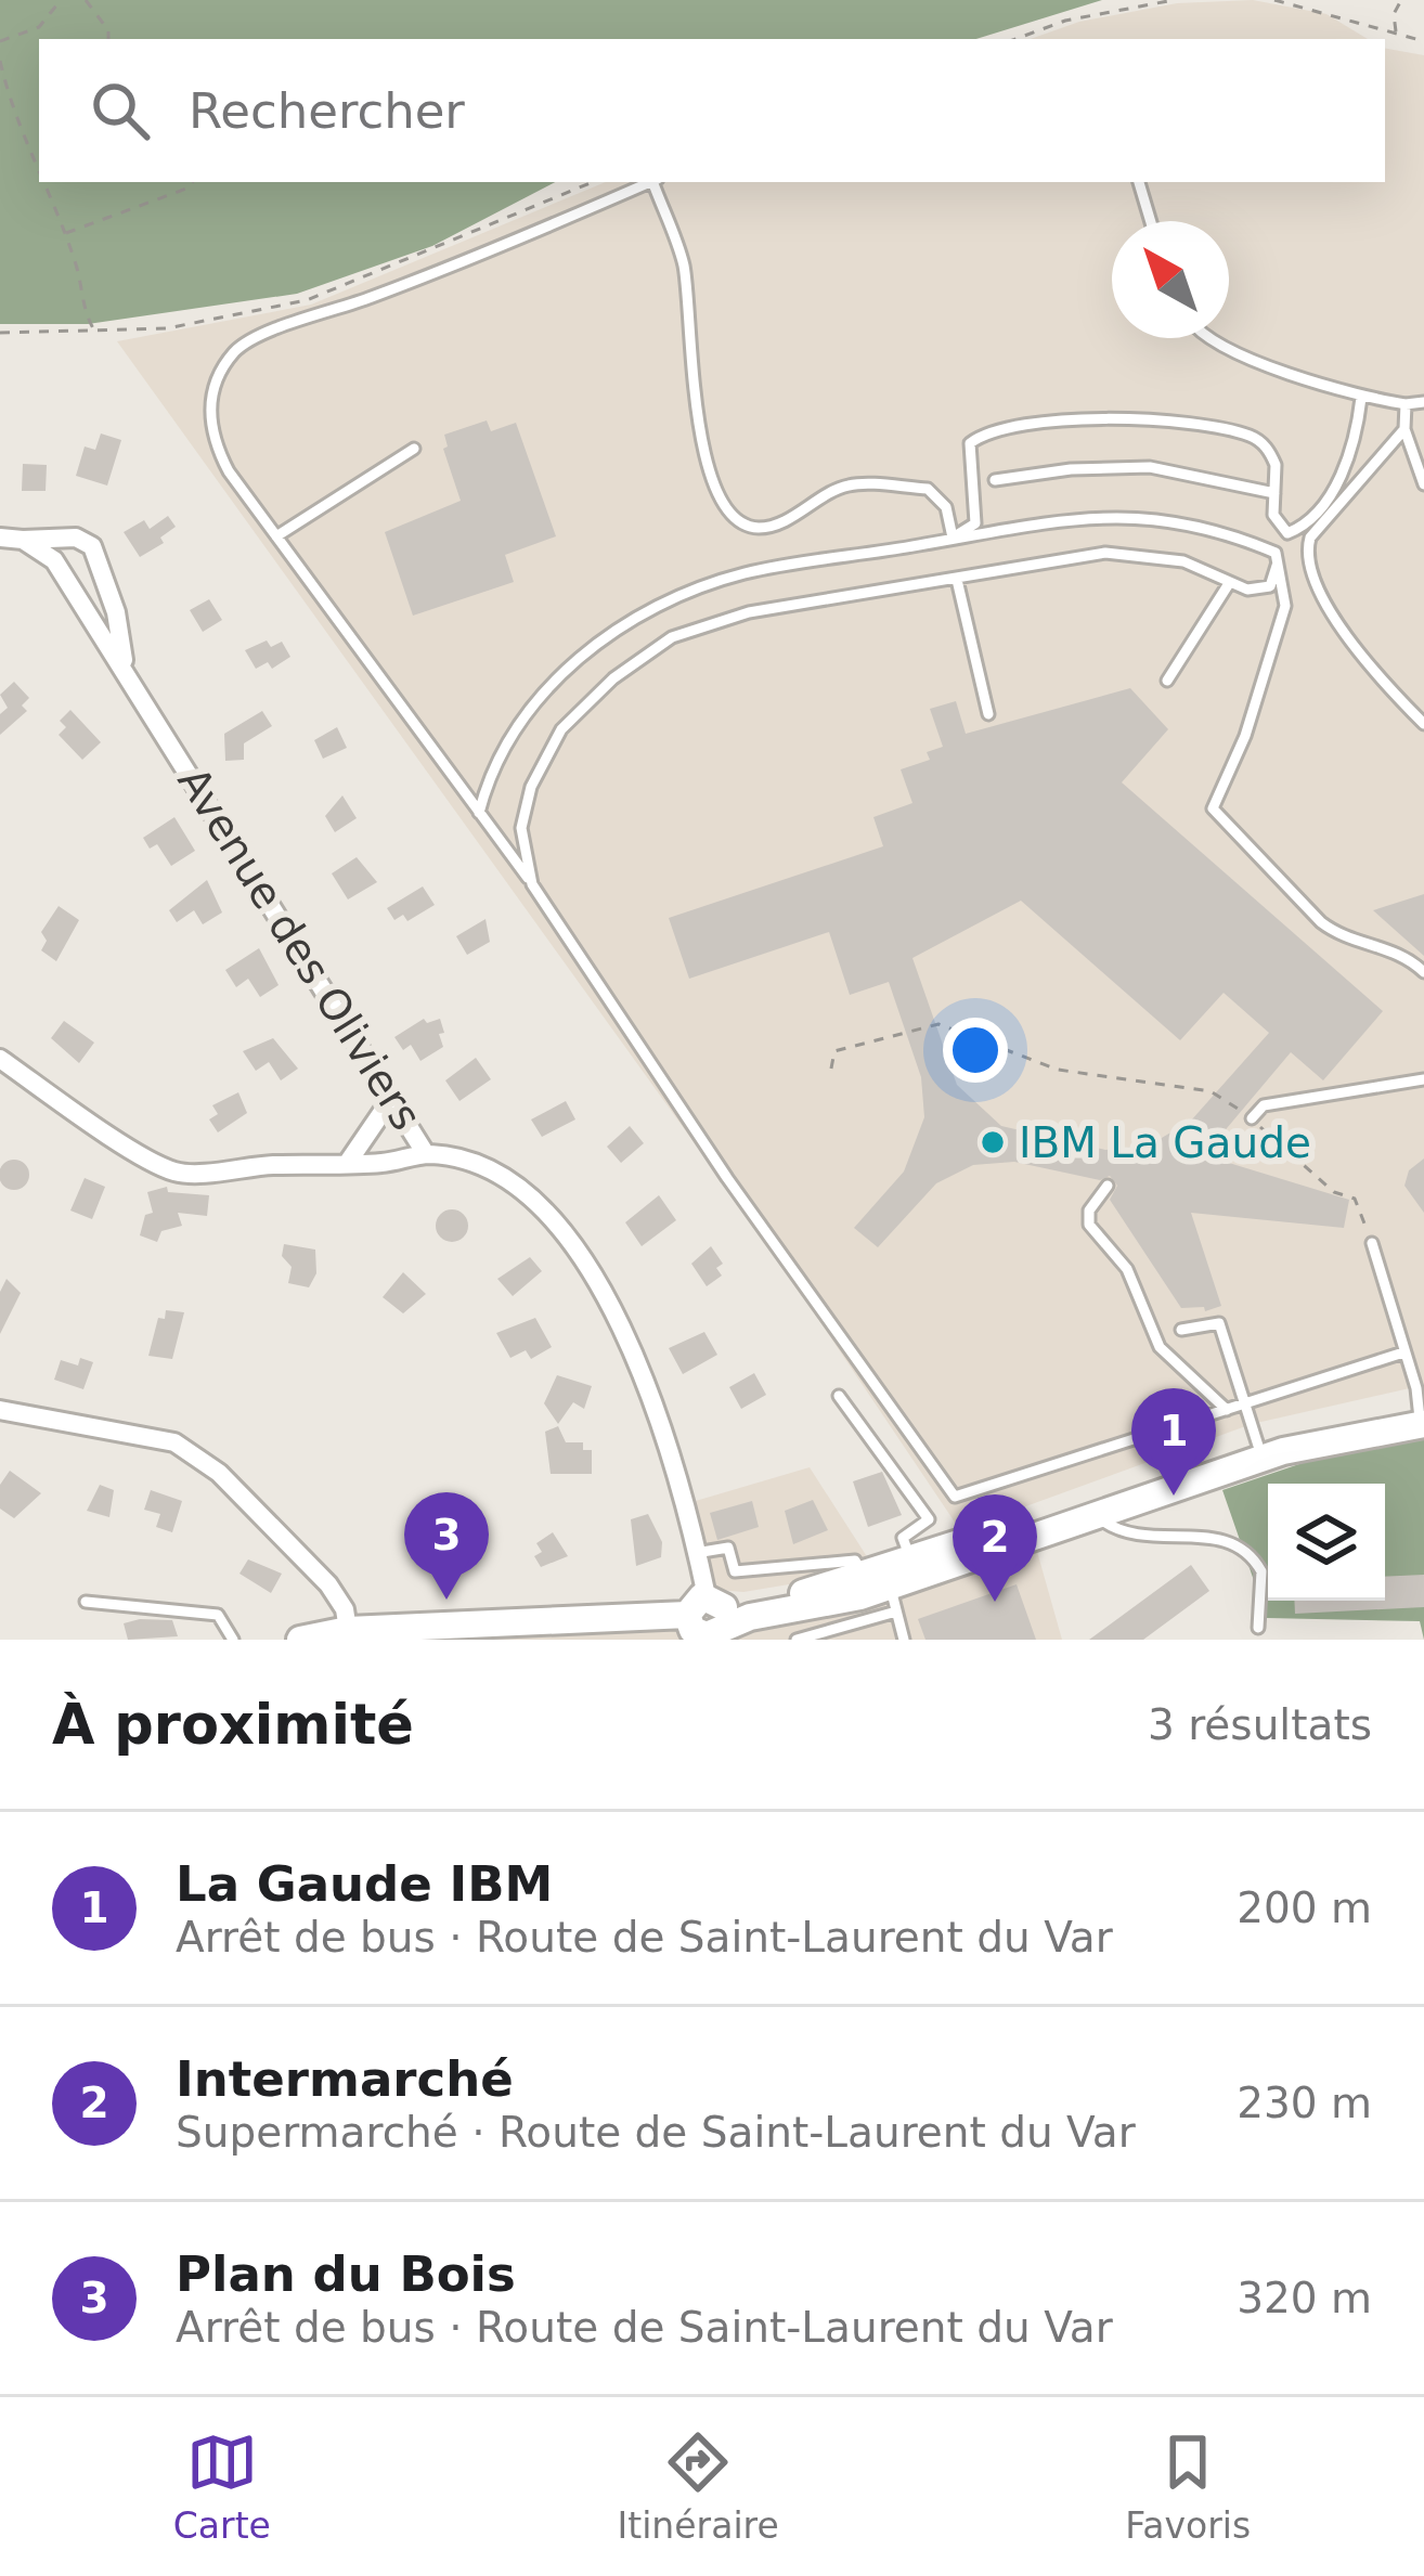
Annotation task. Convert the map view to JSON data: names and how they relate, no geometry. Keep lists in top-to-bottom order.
{
  "streets": {
    "street": ["Avenue des Oliviers"]
  },
  "places": ["IBM La Gaude"],
  "north": "top left",
  "page": {
    "search": "Rechercher",
    "pins": ["1", "3", "2"],
    "heading": ["À proximité", "3 résultats"],
    "list": [
      {
        "mark": "1",
        "name": "La Gaude IBM",
        "note": "Arrêt de bus · Route de Saint-Laurent du Var",
        "value": "200 m"
      },
      {
        "mark": "2",
        "name": "Intermarché",
        "note": "Supermarché · Route de Saint-Laurent du Var",
        "value": "230 m"
      },
      {
        "mark": "3",
        "name": "Plan du Bois",
        "note": "Arrêt de bus · Route de Saint-Laurent du Var",
        "value": "320 m"
      }
    ],
    "nav": ["Carte", "Itinéraire", "Favoris"]
  }
}
